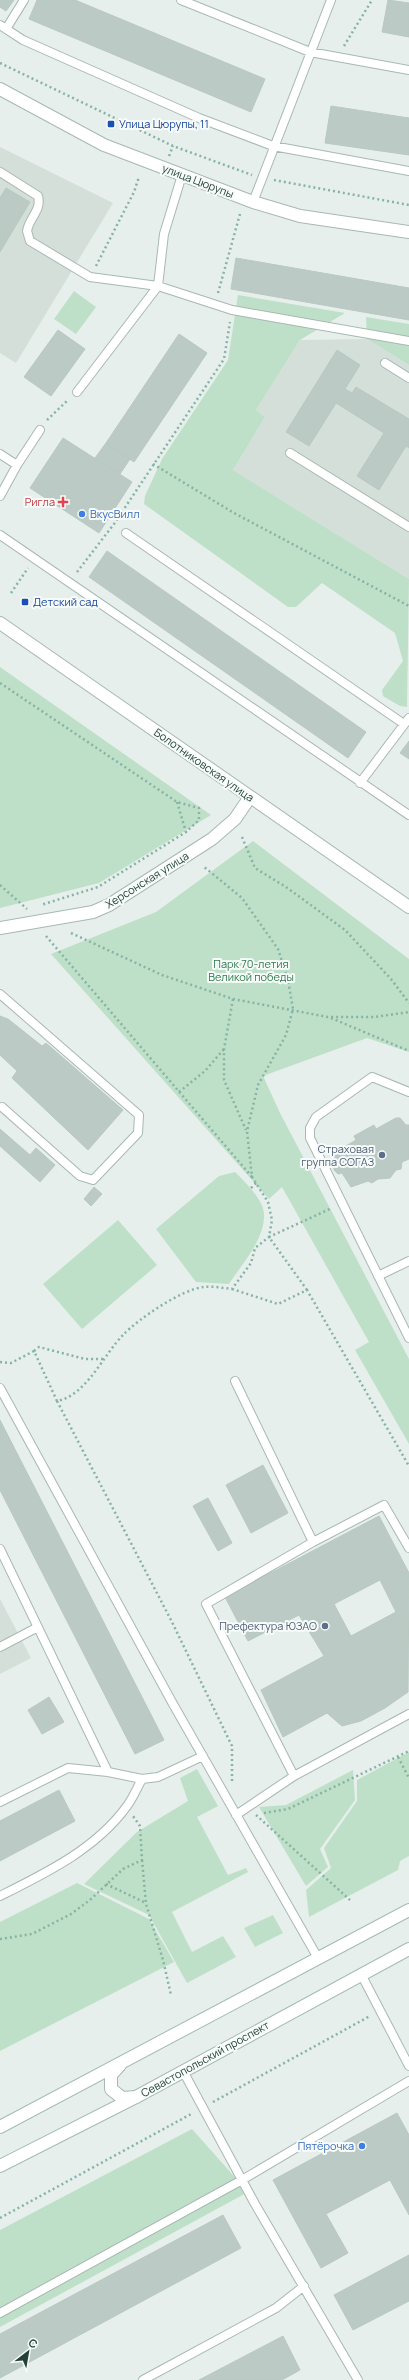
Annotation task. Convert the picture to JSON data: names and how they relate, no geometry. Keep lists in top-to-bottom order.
{
  "streets": {
    "street": [
      "улица Цюрупы",
      "Болотниковская улица",
      "Херсонская улица",
      "Севастопольский проспект"
    ]
  },
  "crossings": [
    ["Болотниковская улица", "Херсонская улица"]
  ],
  "parks": ["Парк 70-летия Великой победы"],
  "places": {
    "transit": ["Улица Цюрупы, 11", "Детский сад"],
    "health": ["Ригла"],
    "other": [
      "ВкусВилл",
      "Страховая группа СОГАЗ",
      "Префектура ЮЗАО",
      "Пятёрочка"
    ]
  },
  "north": "top right"
}
